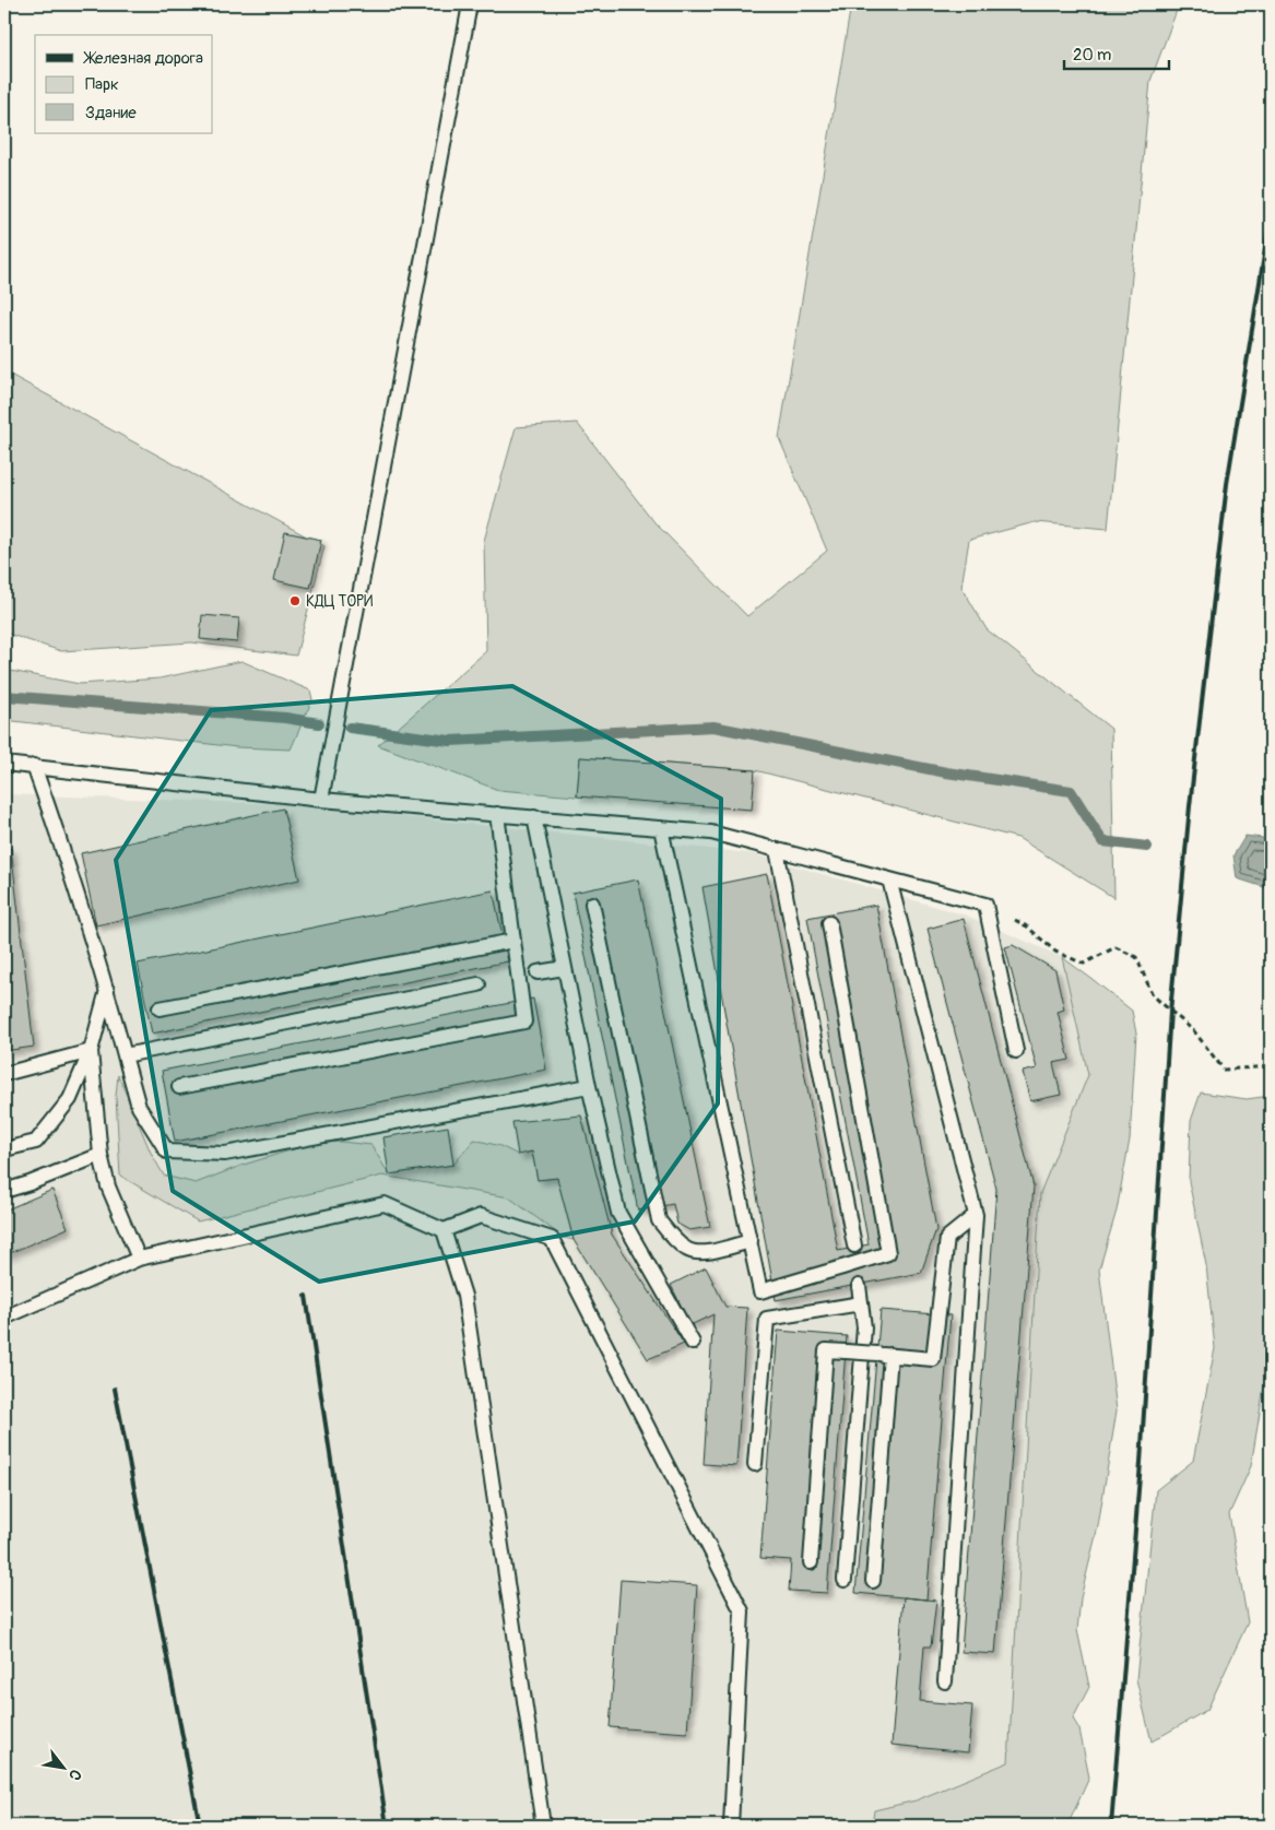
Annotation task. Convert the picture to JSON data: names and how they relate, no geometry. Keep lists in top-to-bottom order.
{
  "places": ["КДЦ ТОРИ"],
  "legend": ["Железная дорога", "Парк", "Здание"],
  "scale_bar": "20 m",
  "north": "bottom right"
}
